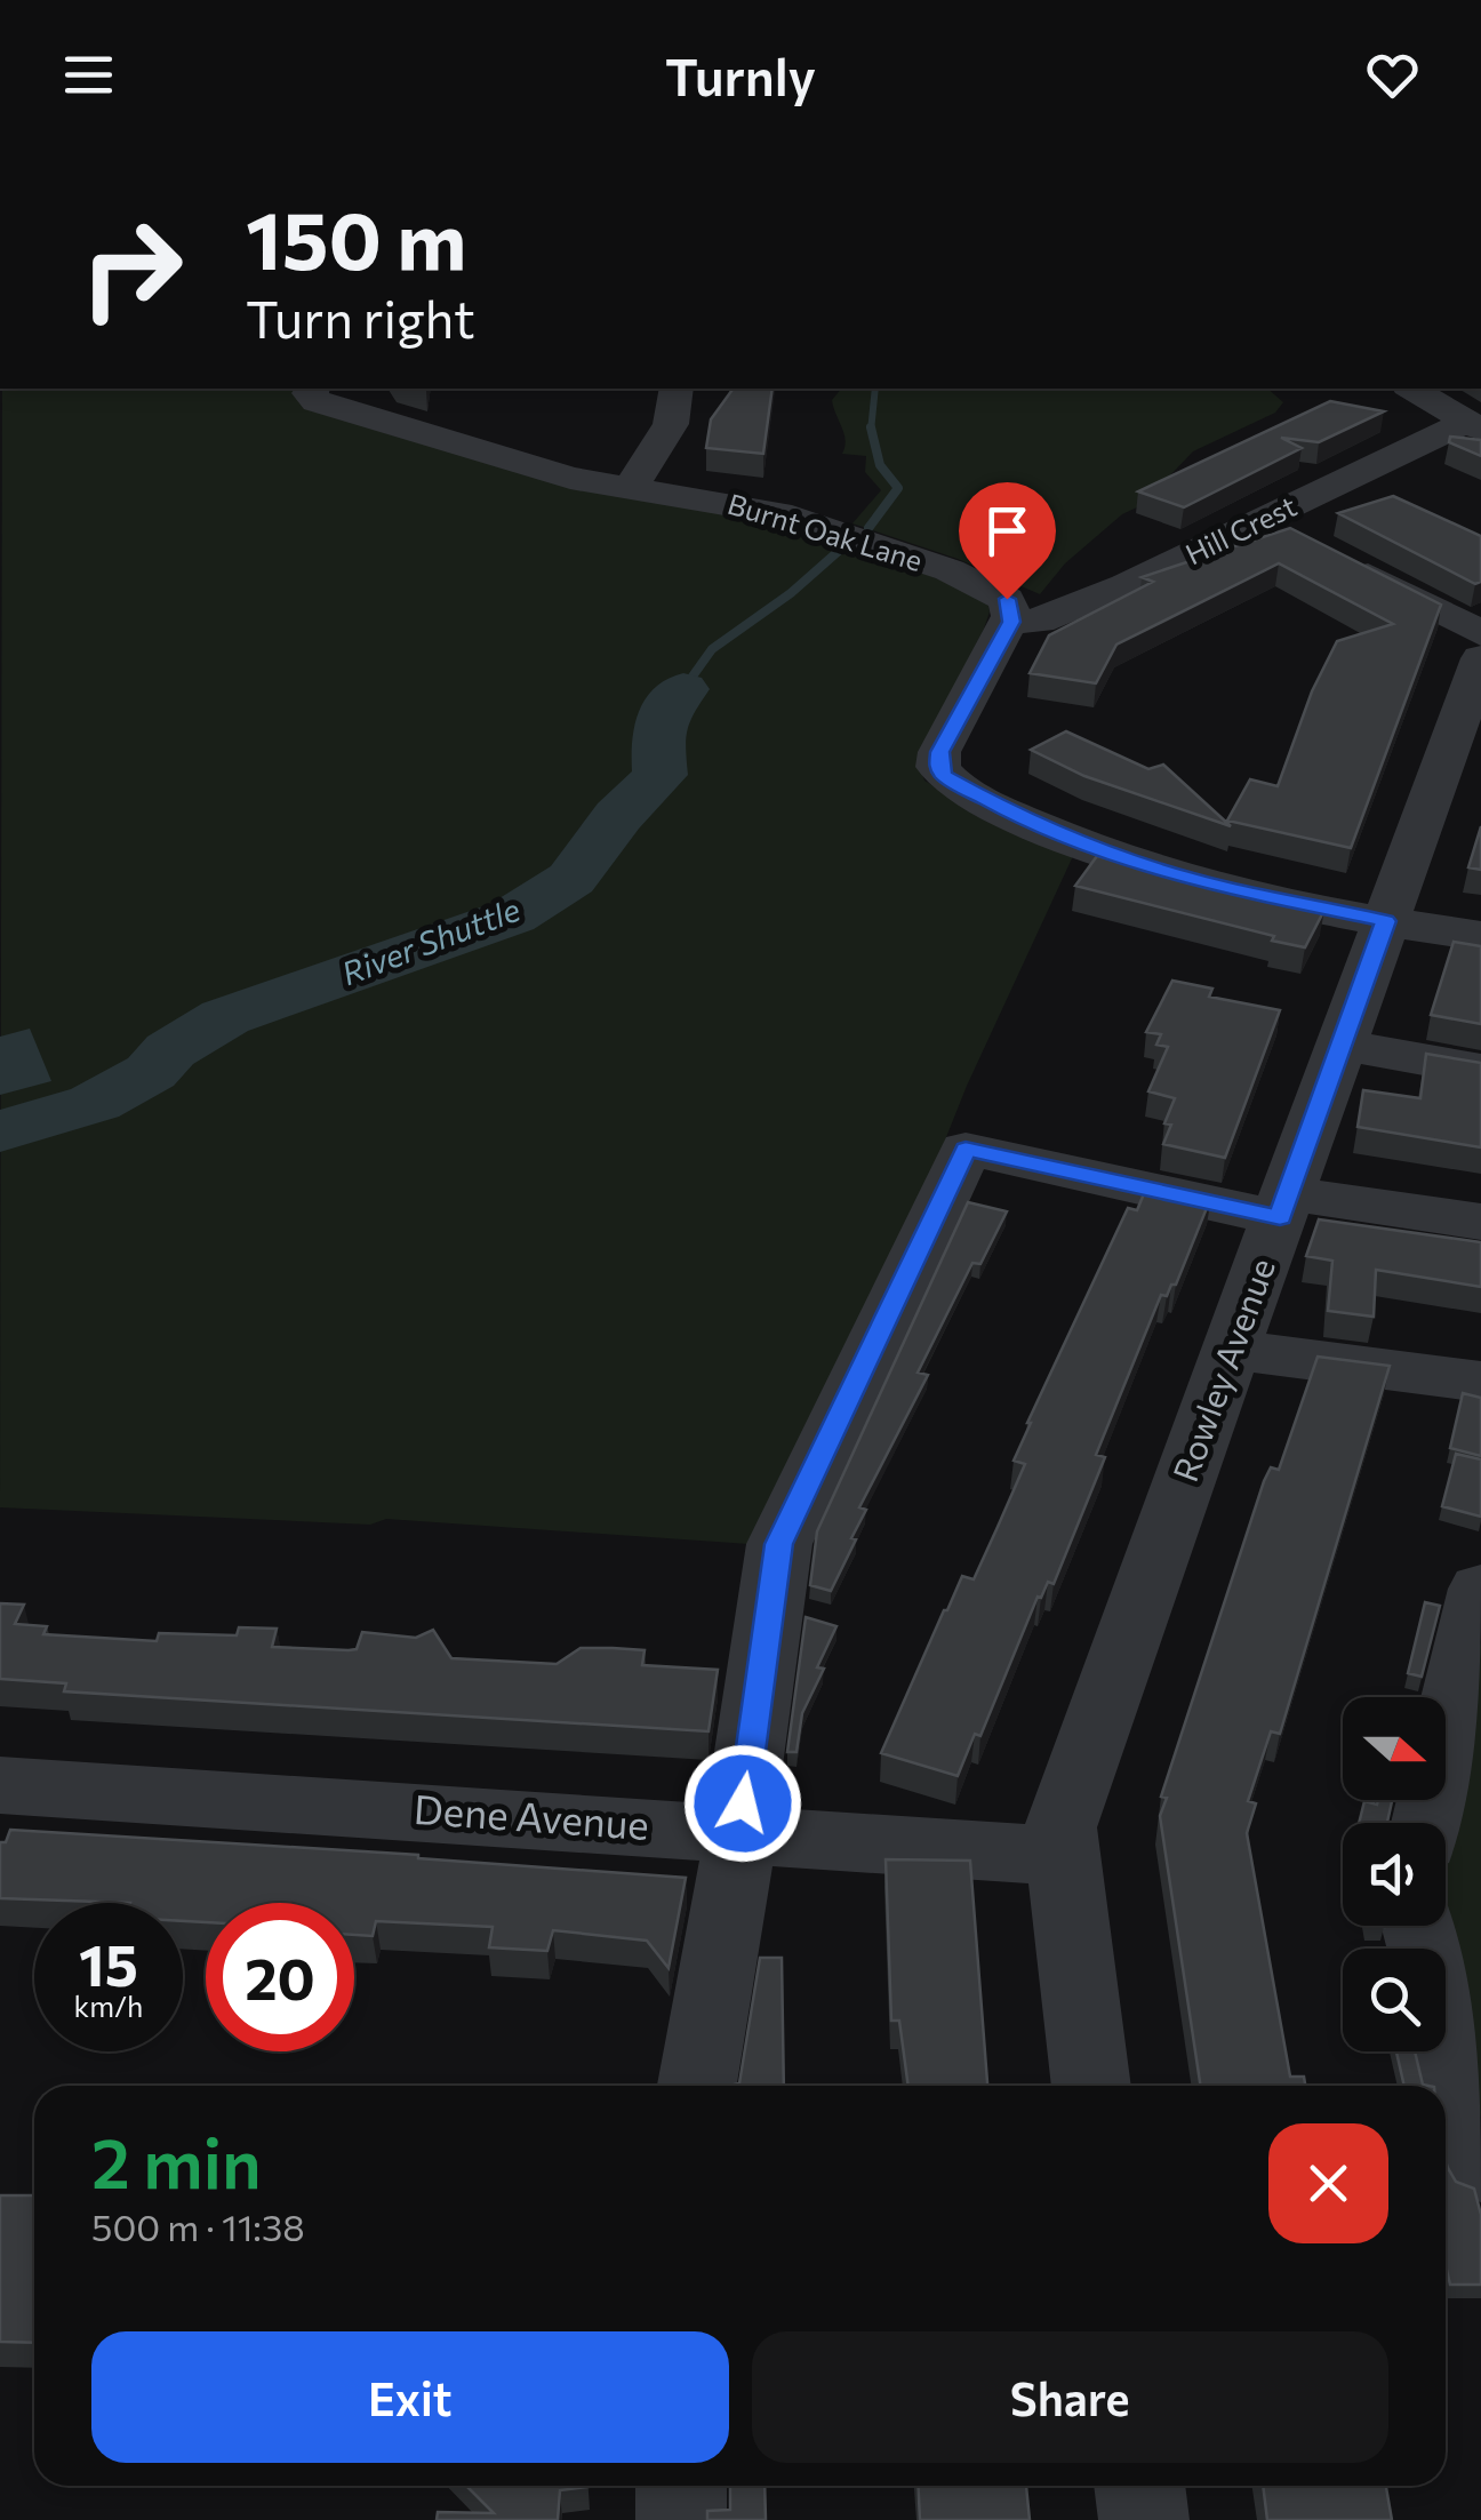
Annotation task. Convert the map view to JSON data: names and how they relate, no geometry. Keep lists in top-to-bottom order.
{
  "streets": {
    "street": [
      "Hill Crest",
      "Burnt Oak Lane",
      "Rowley Avenue",
      "Dene Avenue"
    ]
  },
  "crossings": [
    ["Hill Crest", "Burnt Oak Lane"],
    ["Rowley Avenue", "Dene Avenue"]
  ],
  "water": ["River Shuttle"],
  "north": "right",
  "page": {
    "header": "Turnly",
    "turn": ["150 m", "Turn right"],
    "speed": "15 km/h",
    "limit": "20",
    "heading": ["2 min", "500 m · 11:38"],
    "buttons": ["Exit", "Share"]
  }
}
